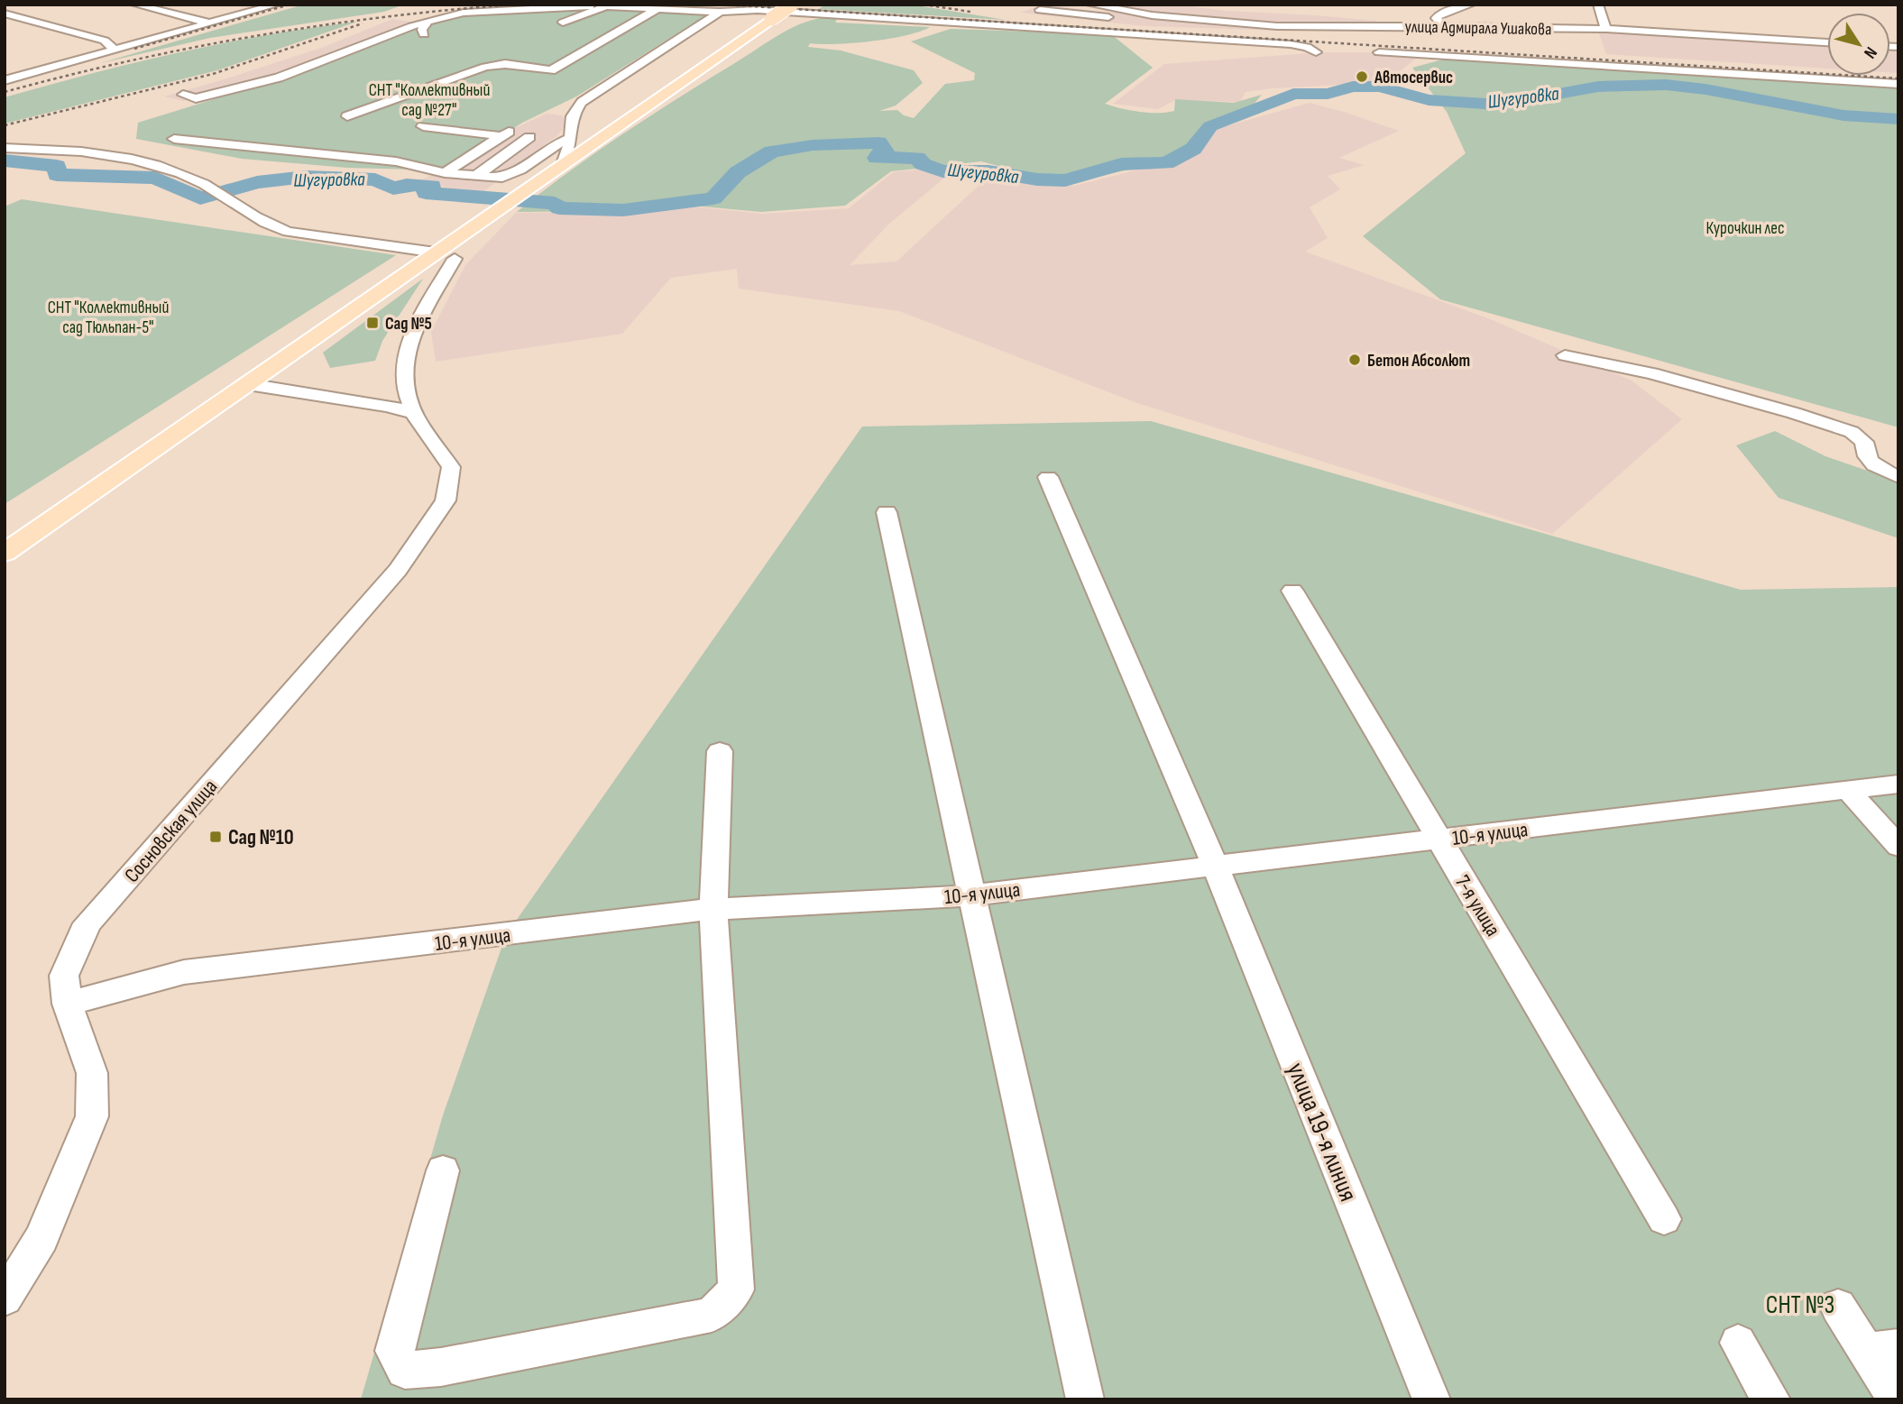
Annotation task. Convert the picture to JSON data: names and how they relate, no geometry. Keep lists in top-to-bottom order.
{
  "streets": {
    "street": [
      "улица Адмирала Ушакова",
      "Сосновская улица",
      "10-я улица",
      "7-я улица",
      "улица 19-я линия"
    ]
  },
  "crossings": [
    ["Сосновская улица", "10-я улица"],
    ["10-я улица", "7-я улица"],
    ["10-я улица", "улица 19-я линия"]
  ],
  "water": ["Шугуровка"],
  "parks": [
    "СНТ \"Коллективный сад №27\"",
    "Курочкин лес",
    "СНТ \"Коллективный сад Тюльпан-5\"",
    "СНТ №3"
  ],
  "places": {
    "other": ["Автосервис", "Бетон Абсолют"],
    "transit": ["Сад №5", "Сад №10"]
  },
  "north": "bottom right"
}
